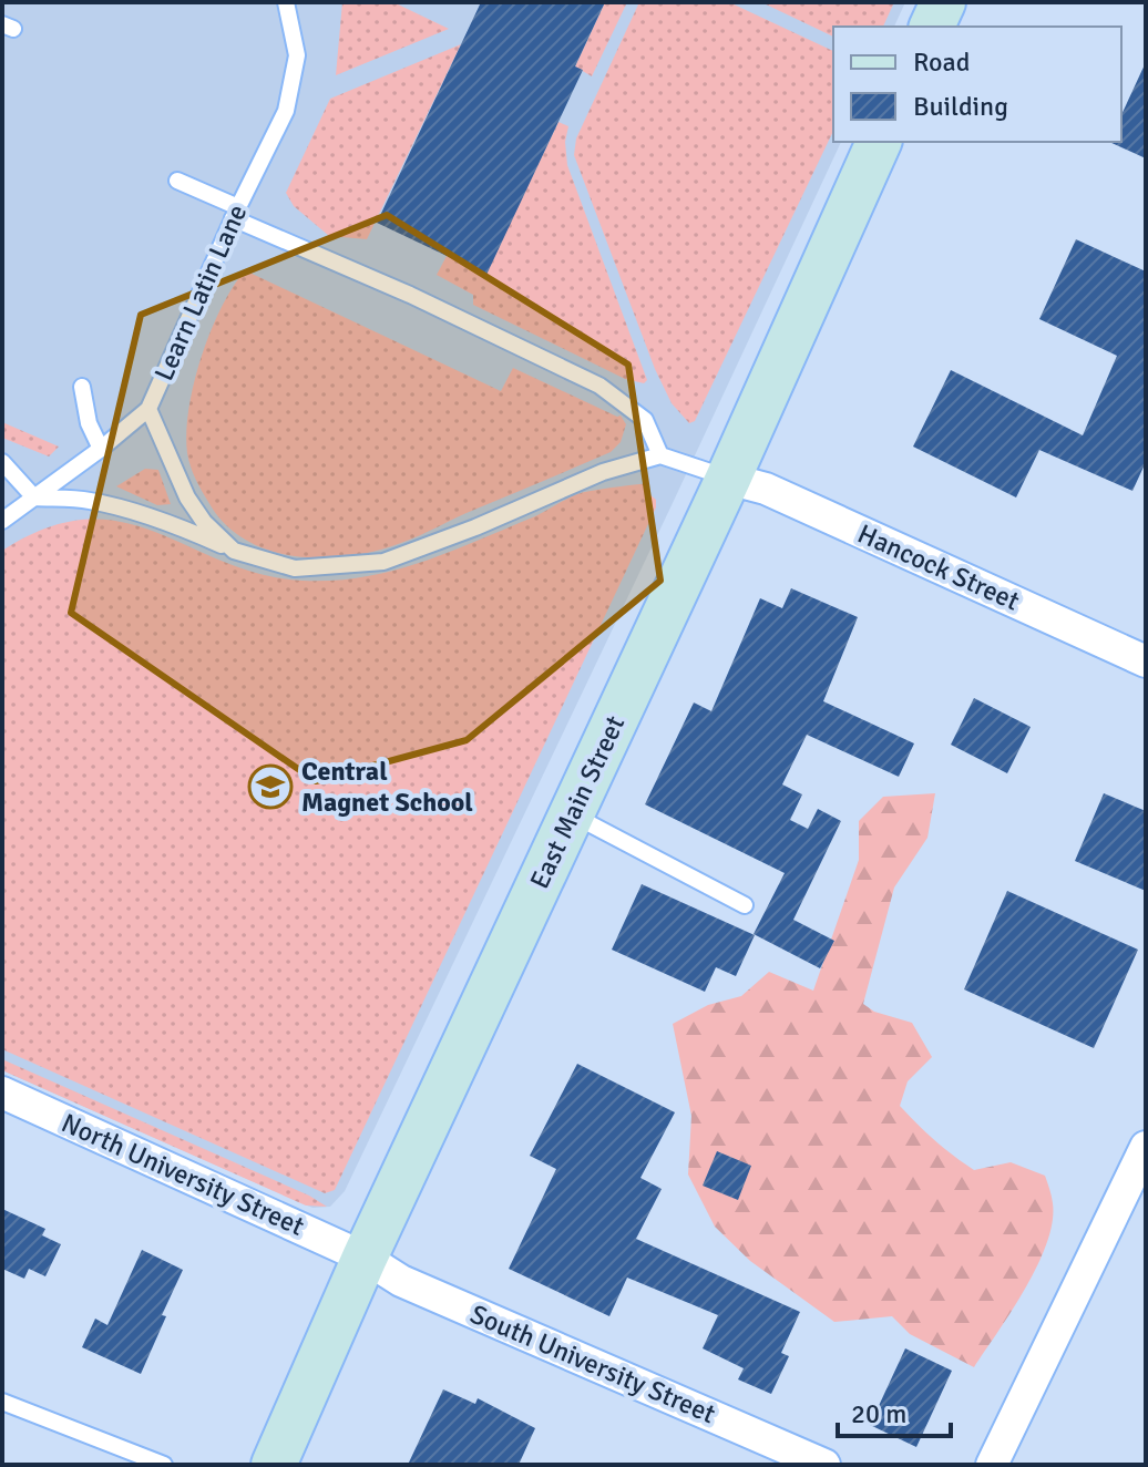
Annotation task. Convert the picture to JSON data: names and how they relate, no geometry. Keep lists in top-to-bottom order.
{
  "streets": {
    "street": [
      "Hancock Street",
      "East Main Street",
      "North University Street",
      "South University Street"
    ],
    "lane": ["Learn Latin Lane"]
  },
  "crossings": [
    ["Hancock Street", "East Main Street"],
    ["East Main Street", "North University Street"],
    ["East Main Street", "South University Street"],
    ["North University Street", "South University Street"]
  ],
  "places": {
    "school or university": ["Central Magnet School"]
  },
  "legend": ["Road", "Building"],
  "scale_bar": "20 m"
}
